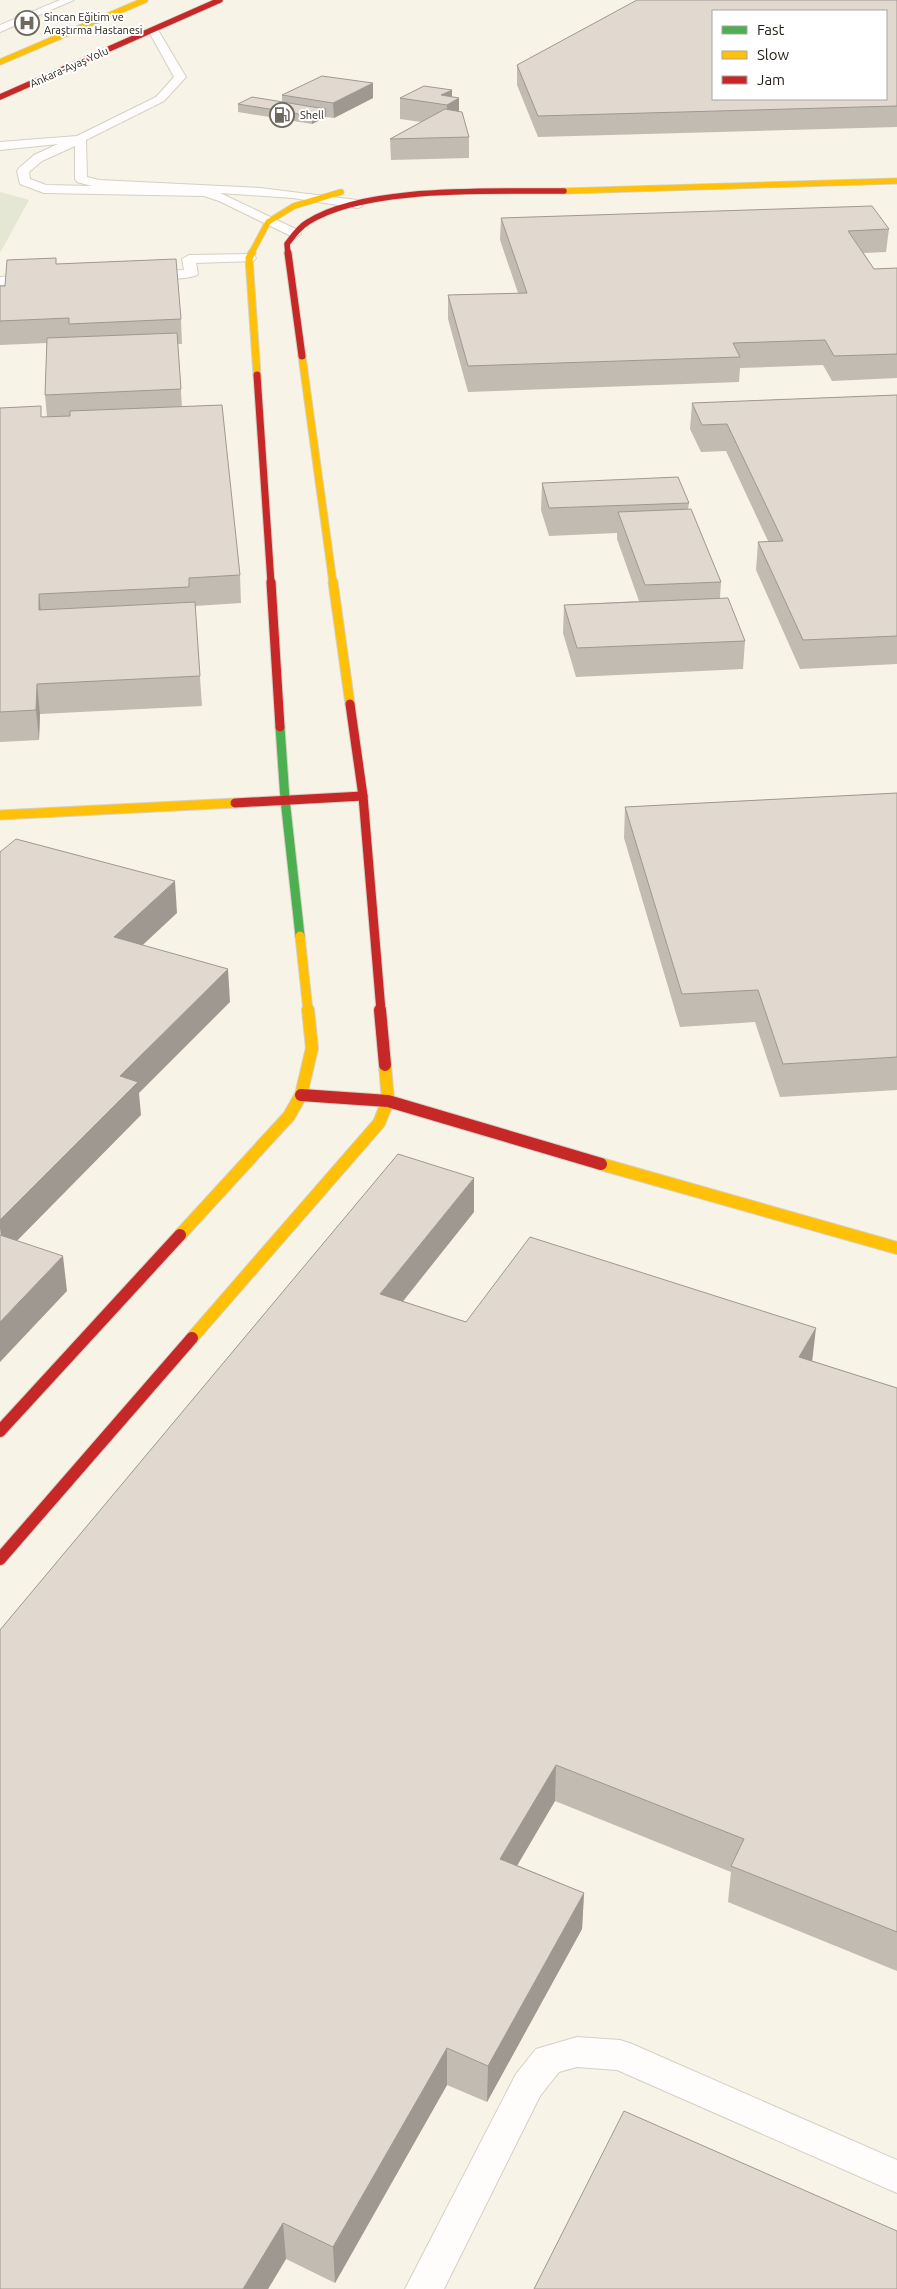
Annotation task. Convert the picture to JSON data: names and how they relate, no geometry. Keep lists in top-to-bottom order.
{
  "streets": {
    "main road": ["Ankara-Ayaş Yolu"]
  },
  "places": {
    "hospital": ["Sincan Eğitim ve Araştırma Hastanesi"],
    "fuel station": ["Shell"]
  },
  "legend": ["Fast", "Slow", "Jam"]
}
